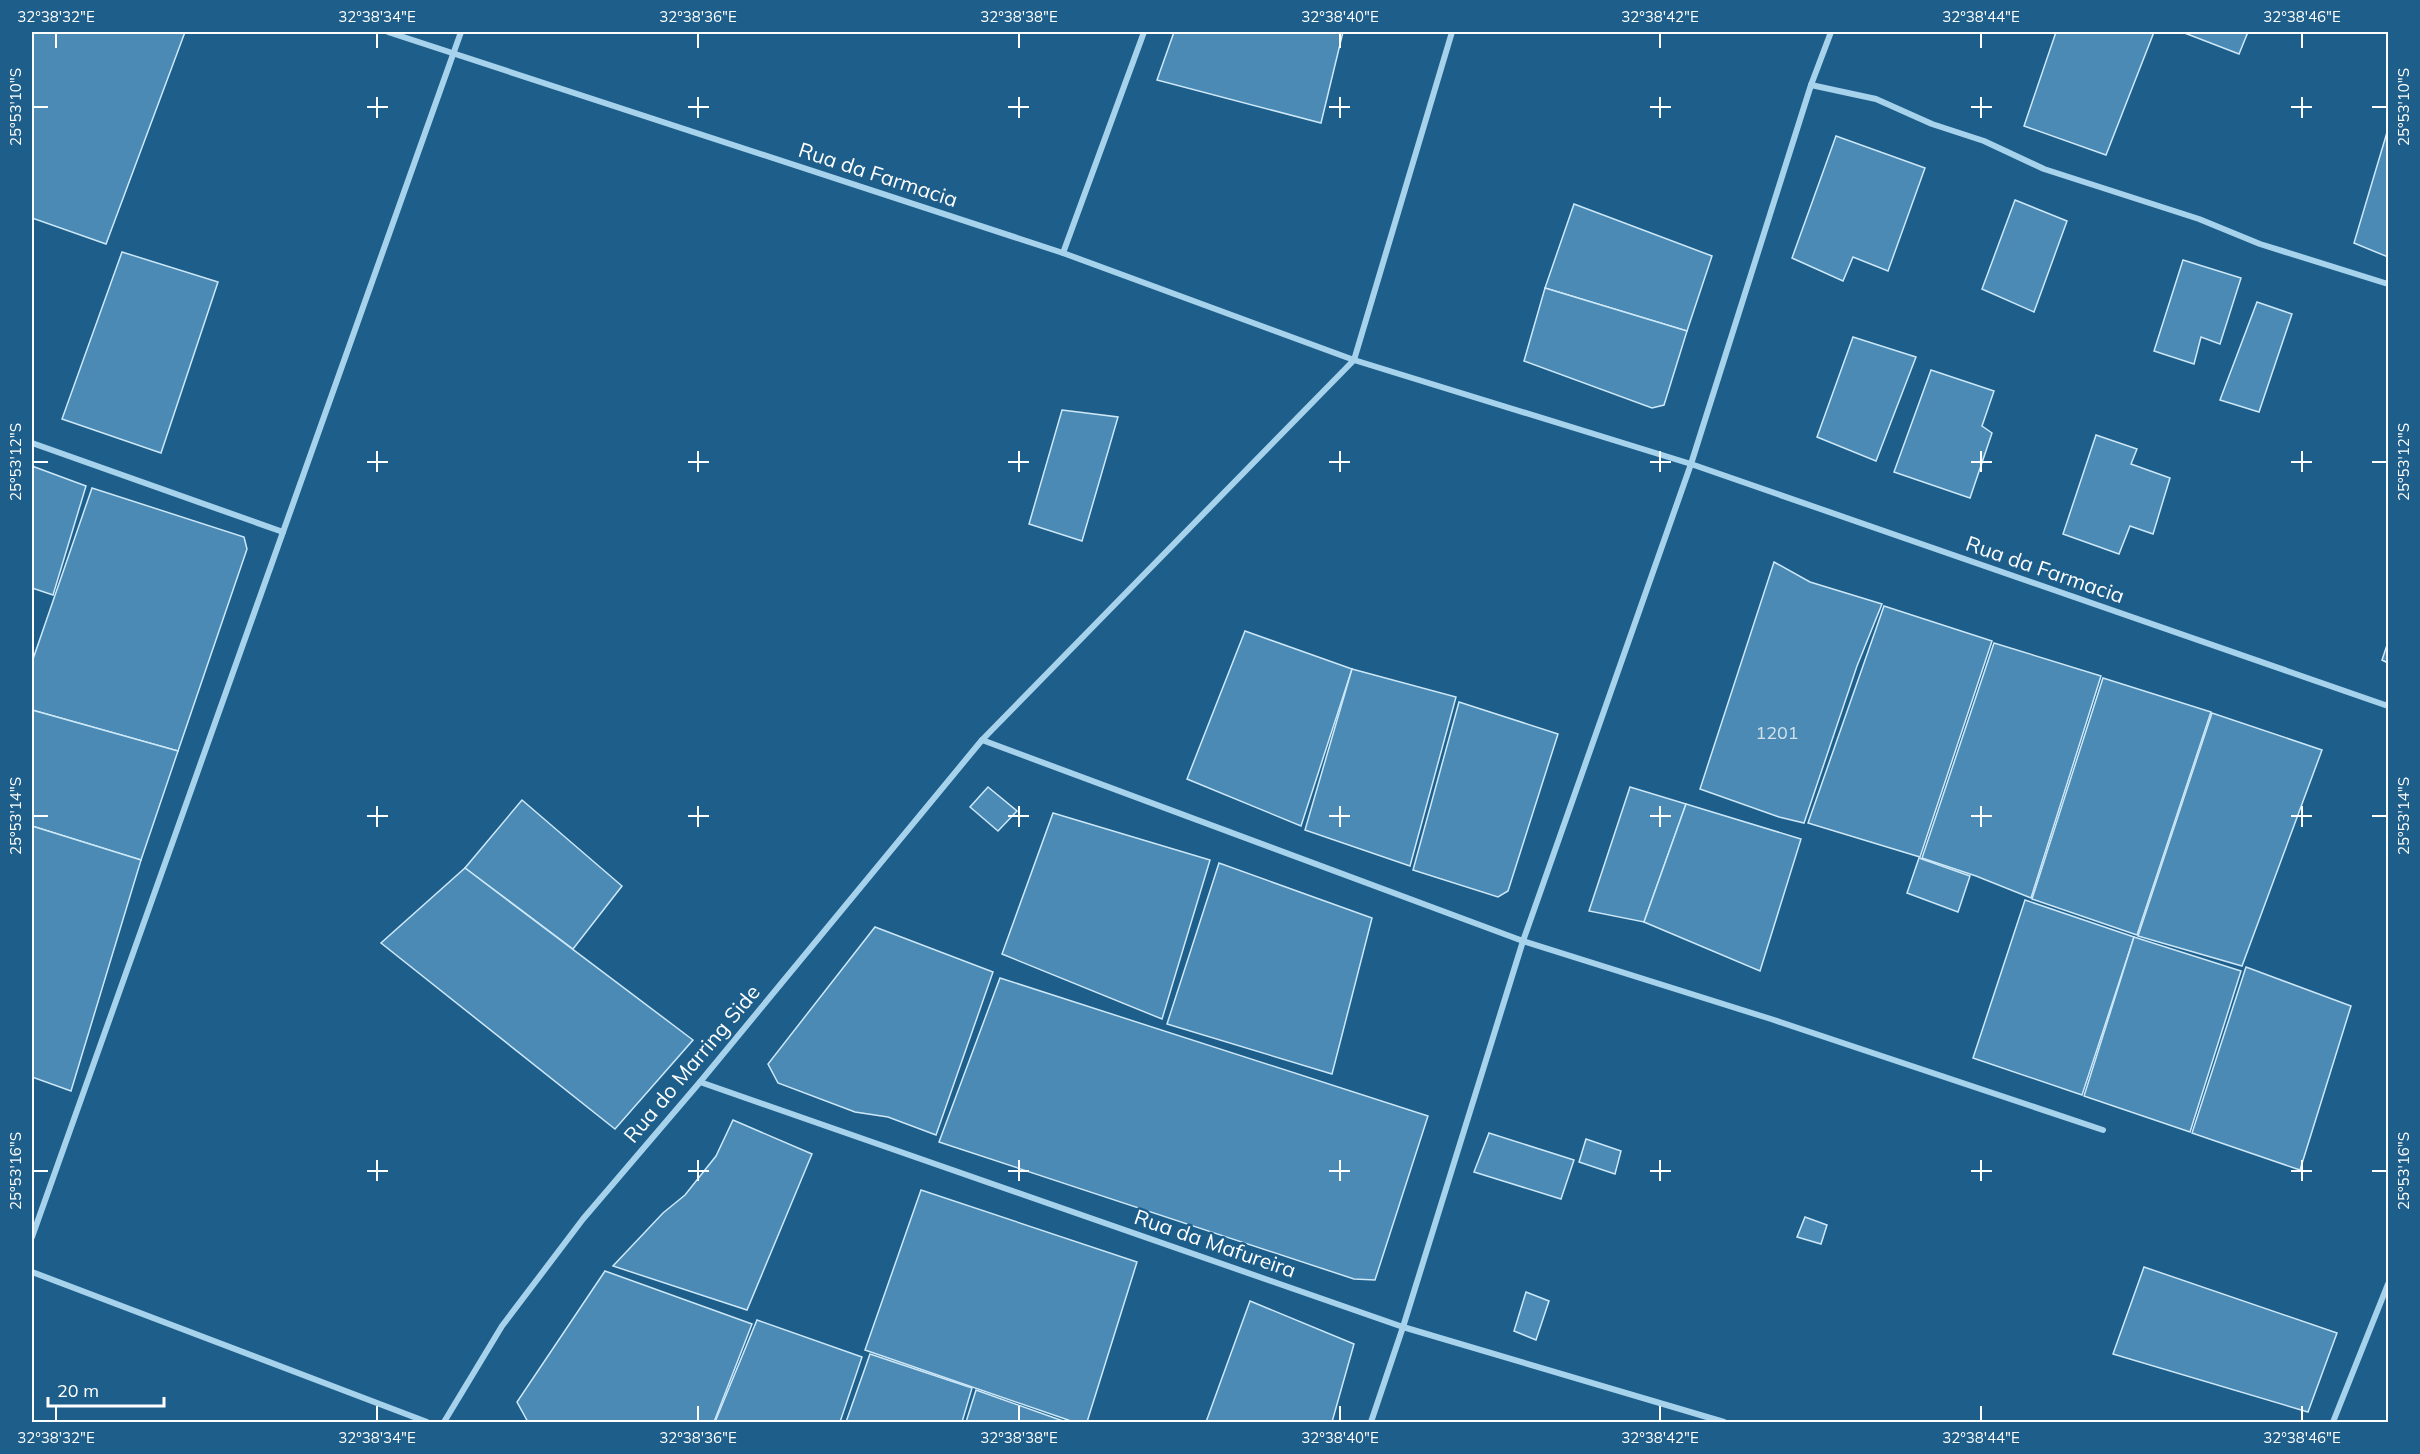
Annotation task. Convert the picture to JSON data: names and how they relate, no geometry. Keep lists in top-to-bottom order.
{
  "streets": {
    "street": ["Rua da Farmacia", "Rua do Marring Side", "Rua da Mafureira"]
  },
  "crossings": [
    ["Rua da Farmacia", "Rua do Marring Side"],
    ["Rua do Marring Side", "Rua da Mafureira"]
  ],
  "house_numbers": ["1201"],
  "scale_bar": "20 m",
  "coordinates": [
    "32°38'32\"E",
    "32°38'34\"E",
    "32°38'36\"E",
    "32°38'38\"E",
    "32°38'40\"E",
    "32°38'42\"E",
    "32°38'44\"E",
    "32°38'46\"E",
    "25°53'10\"S",
    "25°53'12\"S",
    "25°53'14\"S",
    "25°53'16\"S"
  ]
}
